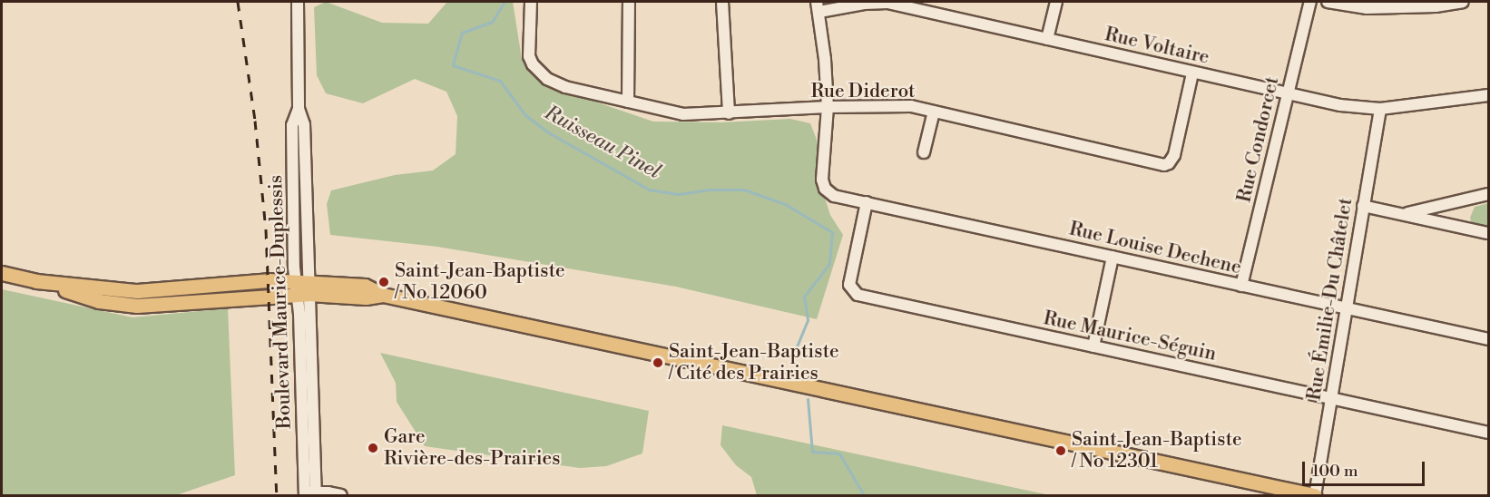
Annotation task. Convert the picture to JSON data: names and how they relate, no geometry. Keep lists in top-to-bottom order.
{
  "streets": {
    "street": [
      "Rue Voltaire",
      "Rue Diderot",
      "Rue Condorcet",
      "Rue Louise Dechene",
      "Rue Émilie-Du Châtelet",
      "Boulevard Maurice-Duplessis",
      "Rue Maurice-Séguin"
    ]
  },
  "crossings": [
    ["Rue Voltaire", "Rue Diderot"],
    ["Rue Voltaire", "Rue Condorcet"],
    ["Rue Voltaire", "Rue Émilie-Du Châtelet"],
    ["Rue Diderot", "Rue Louise Dechene"],
    ["Rue Condorcet", "Rue Louise Dechene"],
    ["Rue Louise Dechene", "Rue Émilie-Du Châtelet"],
    ["Rue Louise Dechene", "Rue Maurice-Séguin"],
    ["Rue Émilie-Du Châtelet", "Rue Maurice-Séguin"]
  ],
  "water": ["Ruisseau Pinel"],
  "places": [
    "Saint-Jean-Baptiste / No 12060",
    "Saint-Jean-Baptiste / Cité des Prairies",
    "Gare Rivière-des-Prairies",
    "Saint-Jean-Baptiste / No 12301"
  ],
  "scale_bar": "100 m"
}
